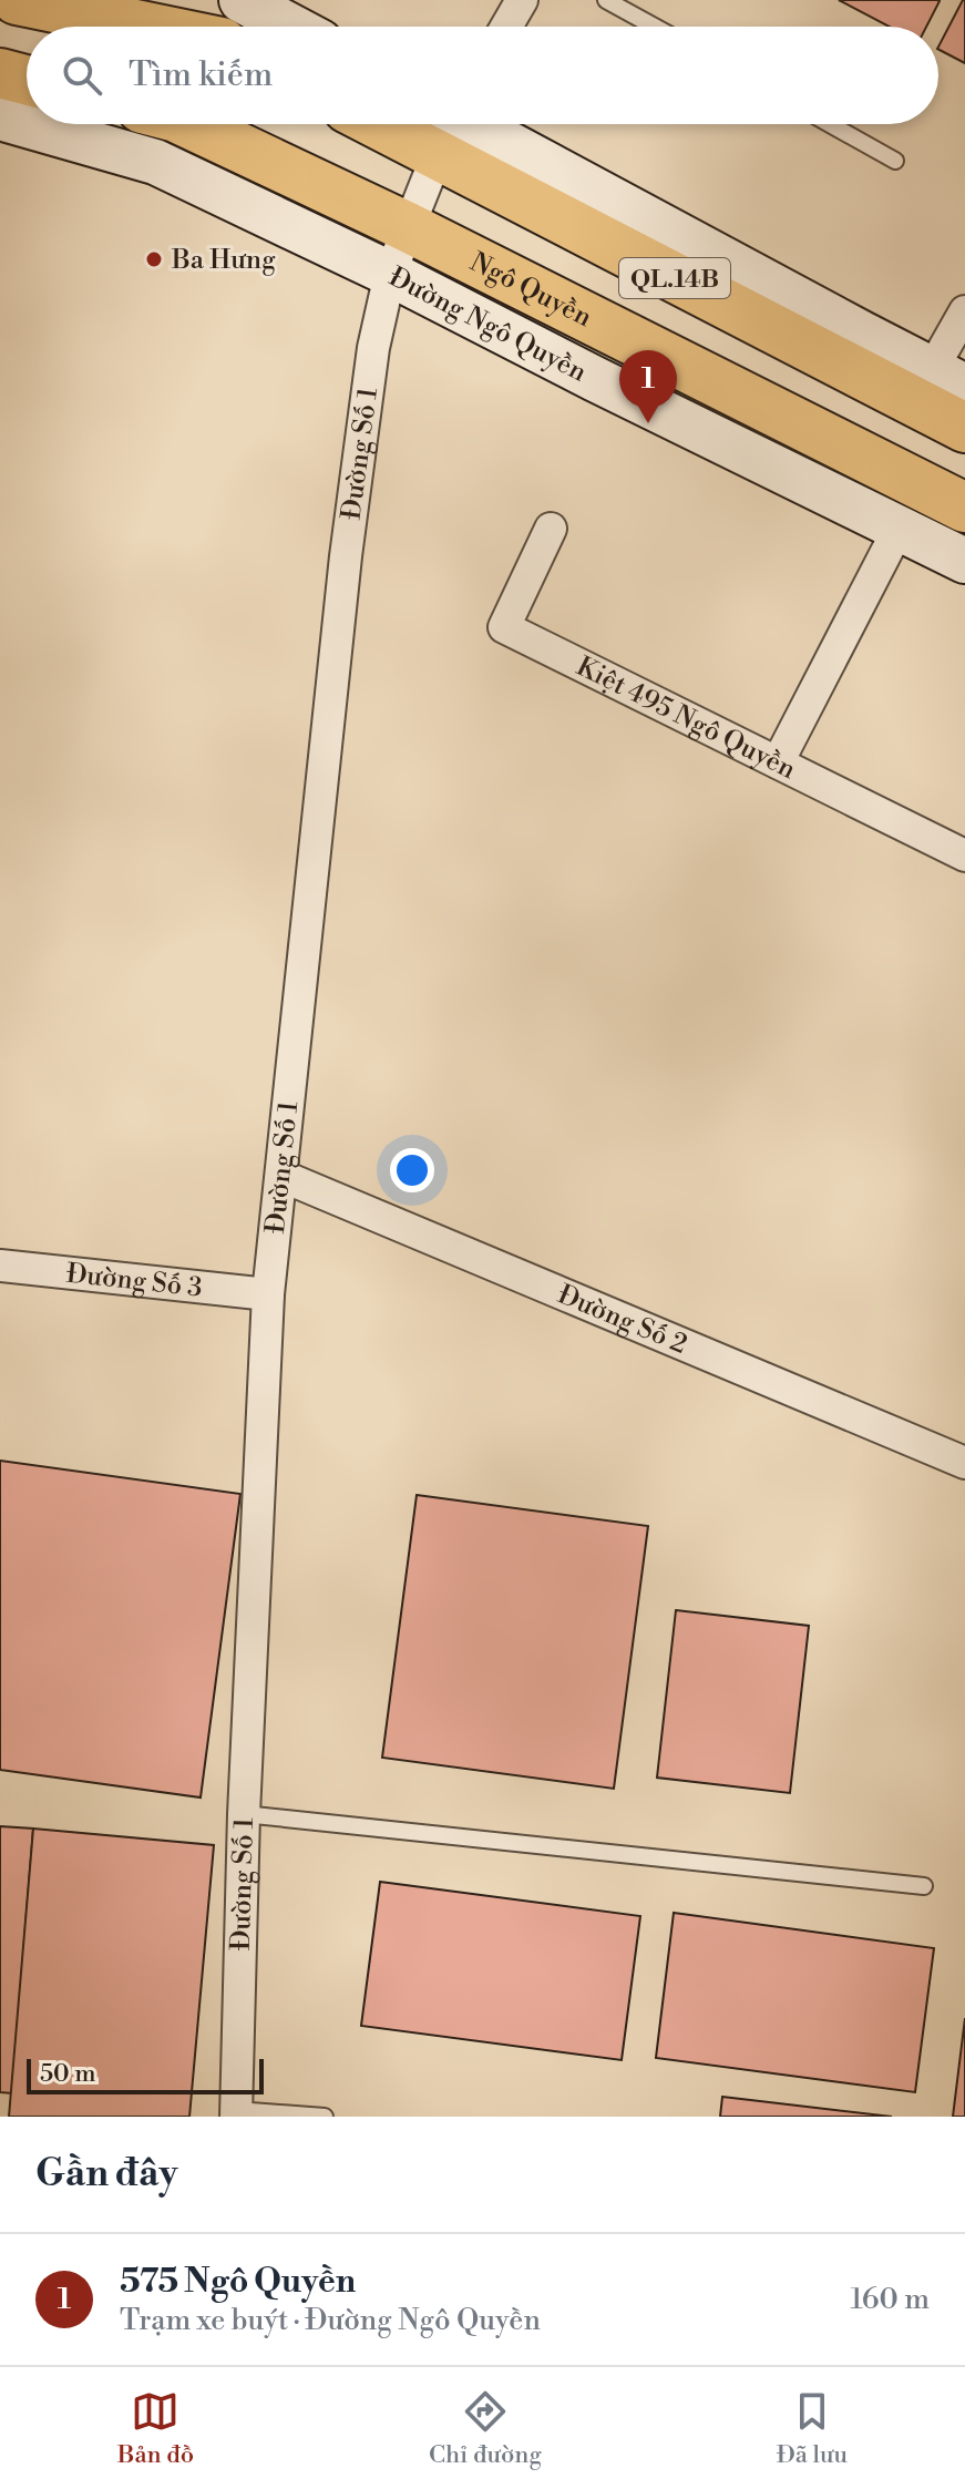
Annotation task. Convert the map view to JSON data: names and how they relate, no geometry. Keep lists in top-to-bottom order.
{
  "streets": {
    "highway": ["QL.14B", "Ngô Quyền"],
    "street": [
      "Đường Ngô Quyền",
      "Đường Số 1",
      "Kiệt 495 Ngô Quyền",
      "Đường Số 3",
      "Đường Số 2"
    ]
  },
  "crossings": [
    ["Ngô Quyền", "Đường Số 1"],
    ["Đường Ngô Quyền", "Đường Số 1"],
    ["Đường Số 1", "Đường Số 3"],
    ["Đường Số 1", "Đường Số 2"]
  ],
  "places": ["Ba Hưng"],
  "scale_bar": "50 m",
  "page": {
    "search": "Tìm kiếm",
    "pins": "1",
    "scale": "50 m",
    "heading": "Gần đây",
    "list": [
      {
        "mark": "1",
        "name": "575 Ngô Quyền",
        "note": "Trạm xe buýt · Đường Ngô Quyền",
        "value": "160 m"
      }
    ],
    "nav": ["Bản đồ", "Chỉ đường", "Đã lưu"]
  }
}
